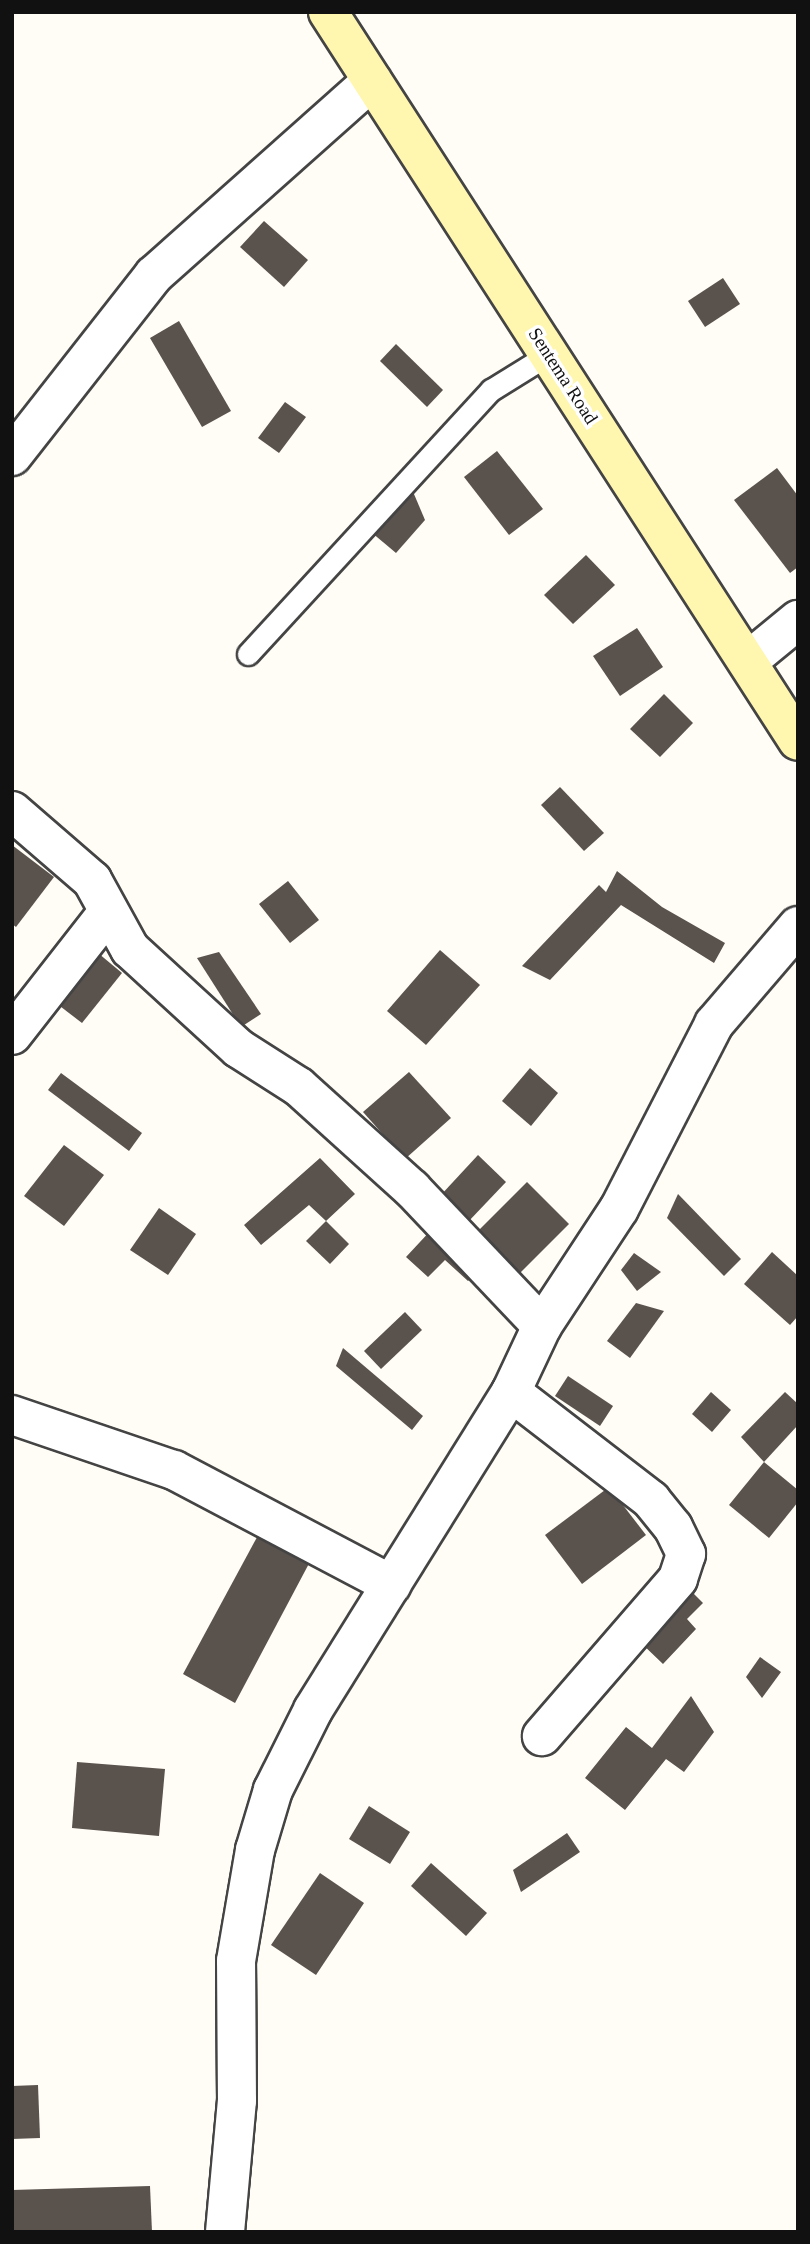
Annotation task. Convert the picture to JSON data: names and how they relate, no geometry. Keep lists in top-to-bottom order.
{
  "streets": {
    "main road": ["Sentema Road"]
  }
}
